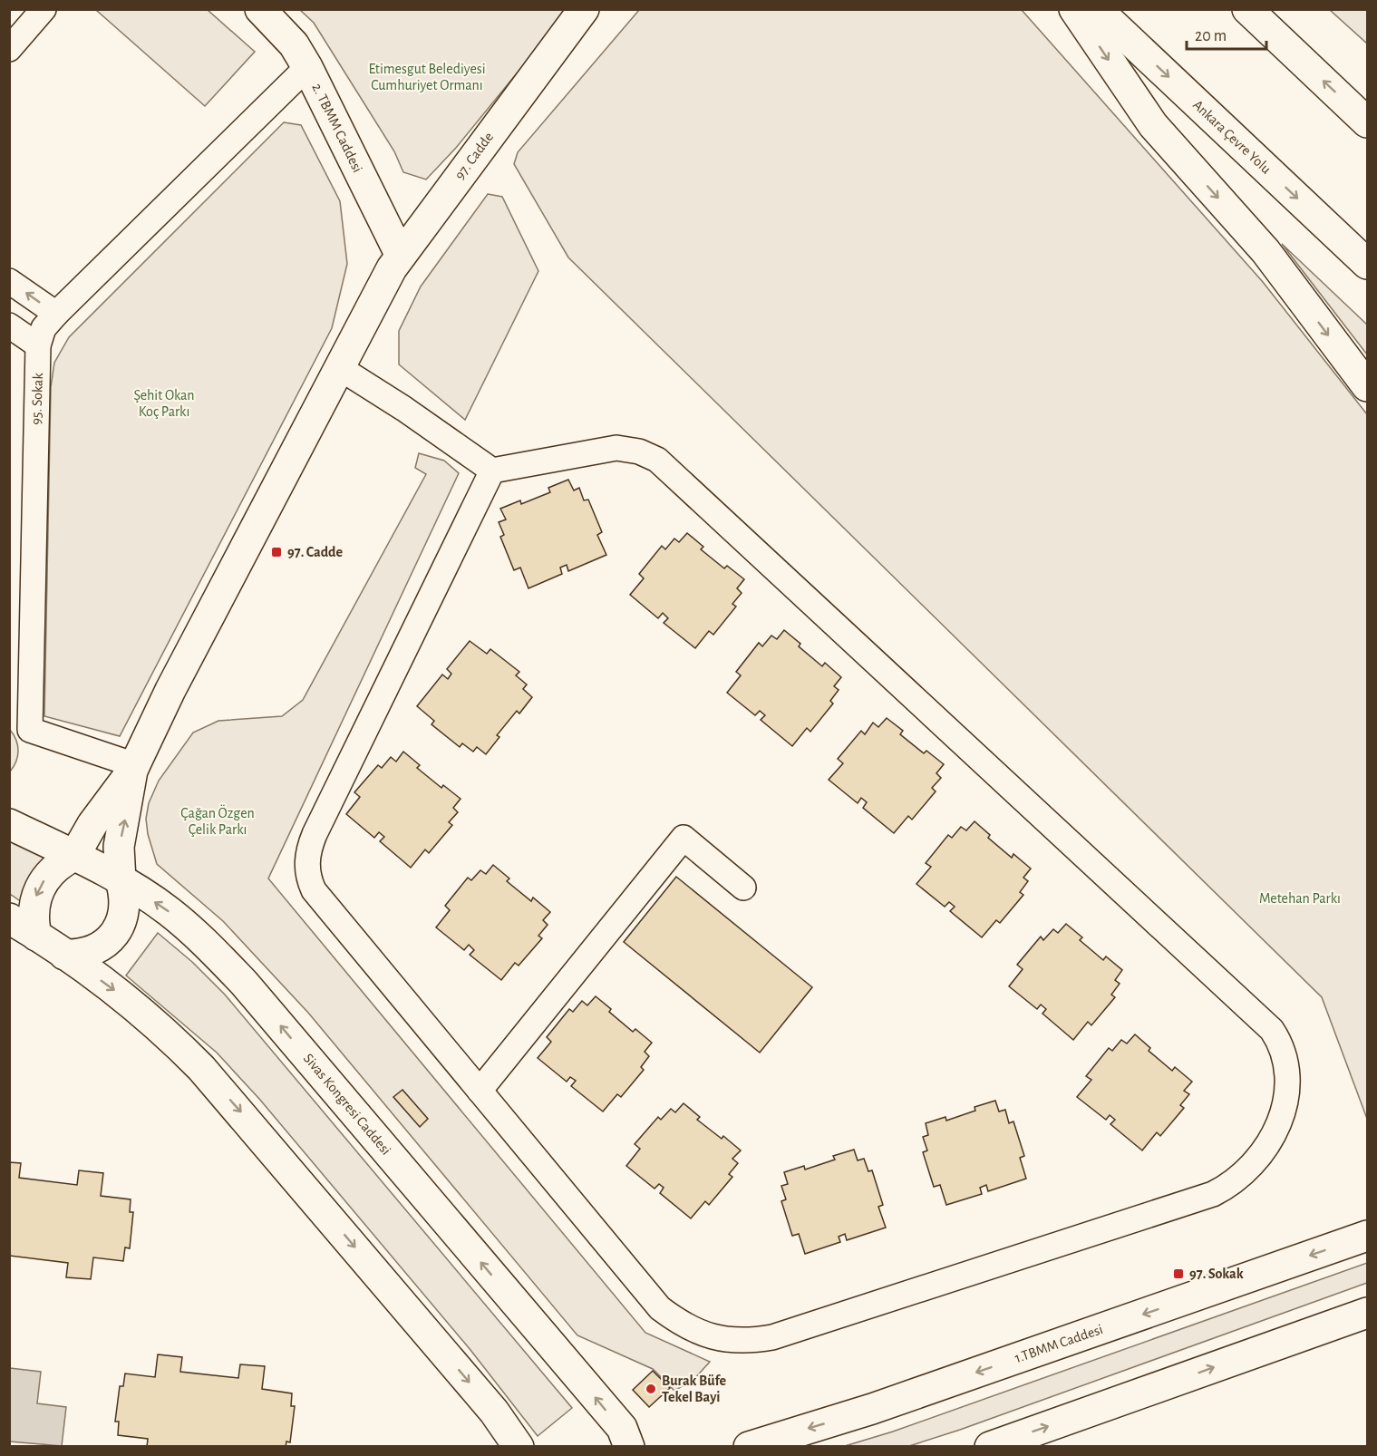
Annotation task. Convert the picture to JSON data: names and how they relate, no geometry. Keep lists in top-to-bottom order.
{
  "streets": {
    "main road": [
      "2. TBMM Caddesi",
      "Ankara Çevre Yolu",
      "97. Cadde",
      "Sivas Kongresi Caddesi",
      "1.TBMM Caddesi"
    ],
    "street": ["95. Sokak"]
  },
  "crossings": [
    ["2. TBMM Caddesi", "97. Cadde"],
    ["2. TBMM Caddesi", "95. Sokak"],
    ["97. Cadde", "95. Sokak"],
    ["97. Cadde", "Sivas Kongresi Caddesi"]
  ],
  "parks": [
    "Etimesgut Belediyesi Cumhuriyet Ormanı",
    "Şehit Okan Koç Parkı",
    "Çağan Özgen Çelik Parkı",
    "Metehan Parkı"
  ],
  "places": {
    "transit": ["97. Cadde", "97. Sokak"],
    "other": ["Burak Büfe Tekel Bayi"]
  },
  "scale_bar": "20 m"
}
